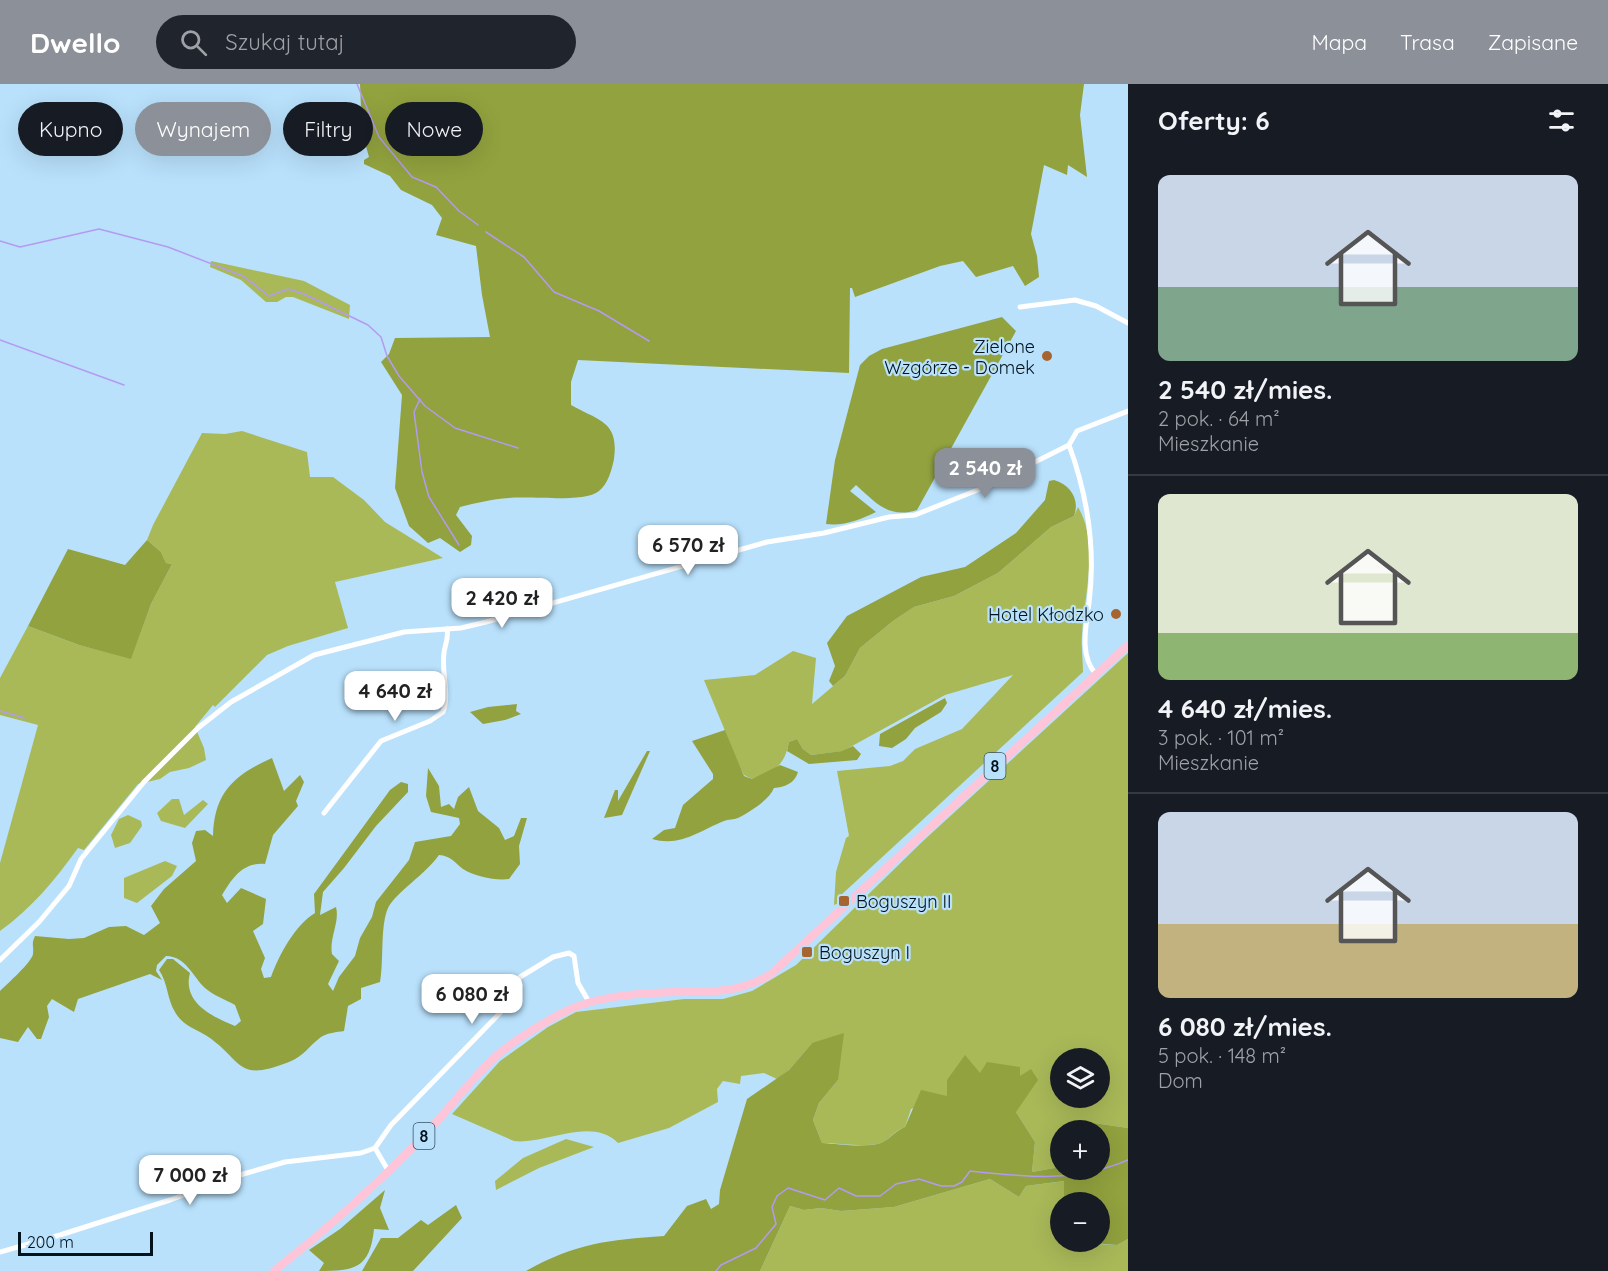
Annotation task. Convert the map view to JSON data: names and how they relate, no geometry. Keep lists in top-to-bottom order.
{
  "streets": {
    "highway": ["8"]
  },
  "places": {
    "other": ["Zielone Wzgórze - Domek", "Hotel Kłodzko"],
    "transit": ["Boguszyn II", "Boguszyn I"]
  },
  "scale_bar": "200 m",
  "page": {
    "header": "Dwello",
    "search": "Szukaj tutaj",
    "nav": ["Mapa", "Trasa", "Zapisane"],
    "heading": "Oferty: 6",
    "chip": [
      "Kupno",
      "Wynajem",
      "Filtry",
      "Nowe"
    ],
    "list": [
      {
        "name": "2 540 zł/mies.",
        "note": "2 pok. · 64 m² · Mieszkanie"
      },
      {
        "name": "4 640 zł/mies.",
        "note": "3 pok. · 101 m² · Mieszkanie"
      },
      {
        "name": "6 080 zł/mies.",
        "note": "5 pok. · 148 m² · Dom"
      }
    ],
    "price": [
      "2 540 zł",
      "6 570 zł",
      "2 420 zł",
      "4 640 zł",
      "6 080 zł",
      "7 000 zł"
    ],
    "map_buttons": ["+", "−"],
    "scale": "200 m"
  }
}
